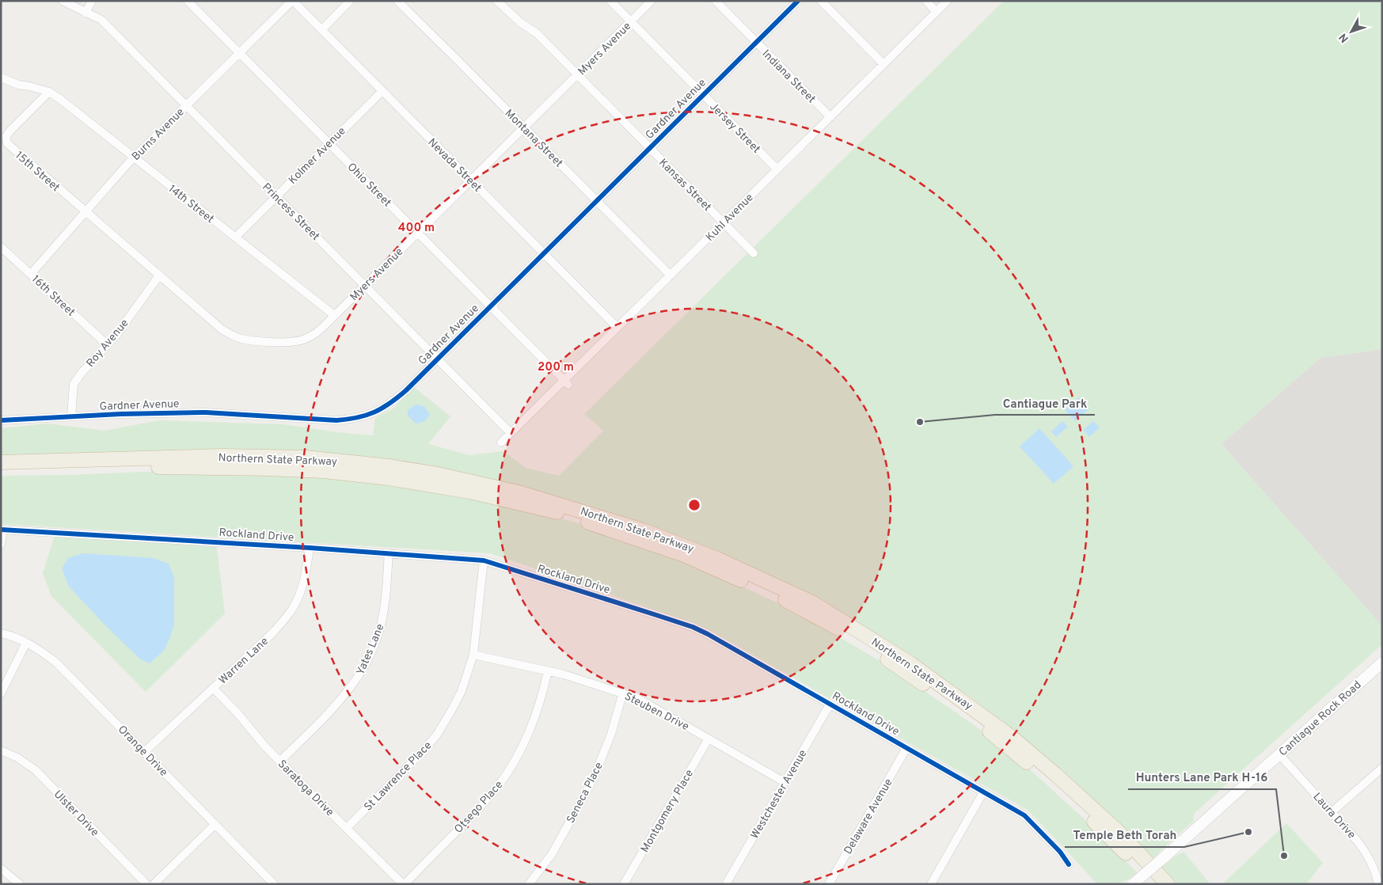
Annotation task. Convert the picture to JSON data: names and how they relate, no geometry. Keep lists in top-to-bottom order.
{
  "streets": {
    "highway": ["Northern State Parkway"],
    "main road": ["Cantiague Rock Road"],
    "street": [
      "Myers Avenue",
      "Indiana Street",
      "Gardner Avenue",
      "Jersey Street",
      "Burns Avenue",
      "Montana Street",
      "Kolmer Avenue",
      "Nevada Street",
      "15th Street",
      "Ohio Street",
      "Kansas Street",
      "14th Street",
      "Princess Street",
      "Kuhl Avenue",
      "16th Street",
      "Roy Avenue",
      "Rockland Drive",
      "Yates Lane",
      "Warren Lane",
      "Steuben Drive",
      "Orange Drive",
      "St Lawrence Place",
      "Saratoga Drive",
      "Seneca Place",
      "Westchester Avenue",
      "Otsego Place",
      "Montgomery Place",
      "Ulster Drive",
      "Laura Drive",
      "Delaware Avenue"
    ]
  },
  "crossings": [
    ["Myers Avenue", "Jersey Street"],
    ["Myers Avenue", "Burns Avenue"],
    ["Myers Avenue", "Montana Street"],
    ["Myers Avenue", "Nevada Street"],
    ["Myers Avenue", "15th Street"],
    ["Myers Avenue", "Ohio Street"],
    ["Myers Avenue", "Kansas Street"],
    ["Myers Avenue", "14th Street"],
    ["Myers Avenue", "Princess Street"],
    ["Myers Avenue", "Roy Avenue"],
    ["Indiana Street", "Gardner Avenue"],
    ["Indiana Street", "Kuhl Avenue"],
    ["Gardner Avenue", "Jersey Street"],
    ["Gardner Avenue", "Montana Street"],
    ["Gardner Avenue", "Nevada Street"],
    ["Gardner Avenue", "Ohio Street"],
    ["Gardner Avenue", "Kansas Street"],
    ["Gardner Avenue", "Princess Street"],
    ["Gardner Avenue", "Roy Avenue"],
    ["Jersey Street", "Kuhl Avenue"],
    ["Burns Avenue", "Nevada Street"],
    ["Burns Avenue", "15th Street"],
    ["Burns Avenue", "Ohio Street"],
    ["Burns Avenue", "14th Street"],
    ["Burns Avenue", "Princess Street"],
    ["Burns Avenue", "16th Street"],
    ["Montana Street", "Kuhl Avenue"],
    ["Kolmer Avenue", "Nevada Street"],
    ["Kolmer Avenue", "Ohio Street"],
    ["Kolmer Avenue", "14th Street"],
    ["Kolmer Avenue", "Princess Street"],
    ["Nevada Street", "Kuhl Avenue"],
    ["15th Street", "14th Street"],
    ["Ohio Street", "Kuhl Avenue"],
    ["Kansas Street", "Kuhl Avenue"],
    ["Princess Street", "Kuhl Avenue"],
    ["16th Street", "Roy Avenue"],
    ["Rockland Drive", "Yates Lane"],
    ["Rockland Drive", "Warren Lane"],
    ["Rockland Drive", "St Lawrence Place"],
    ["Rockland Drive", "Westchester Avenue"],
    ["Rockland Drive", "Delaware Avenue"],
    ["Yates Lane", "Saratoga Drive"],
    ["Warren Lane", "Orange Drive"],
    ["Warren Lane", "Saratoga Drive"],
    ["Steuben Drive", "St Lawrence Place"],
    ["Steuben Drive", "Seneca Place"],
    ["Steuben Drive", "Westchester Avenue"],
    ["Steuben Drive", "Otsego Place"],
    ["Steuben Drive", "Montgomery Place"],
    ["Cantiague Rock Road", "Laura Drive"],
    ["St Lawrence Place", "Saratoga Drive"],
    ["Saratoga Drive", "Otsego Place"]
  ],
  "places": ["Cantiague Park", "Temple Beth Torah", "Hunters Lane Park H-16"],
  "north": "bottom left",
  "rings": ["400 m", "200 m"]
}
